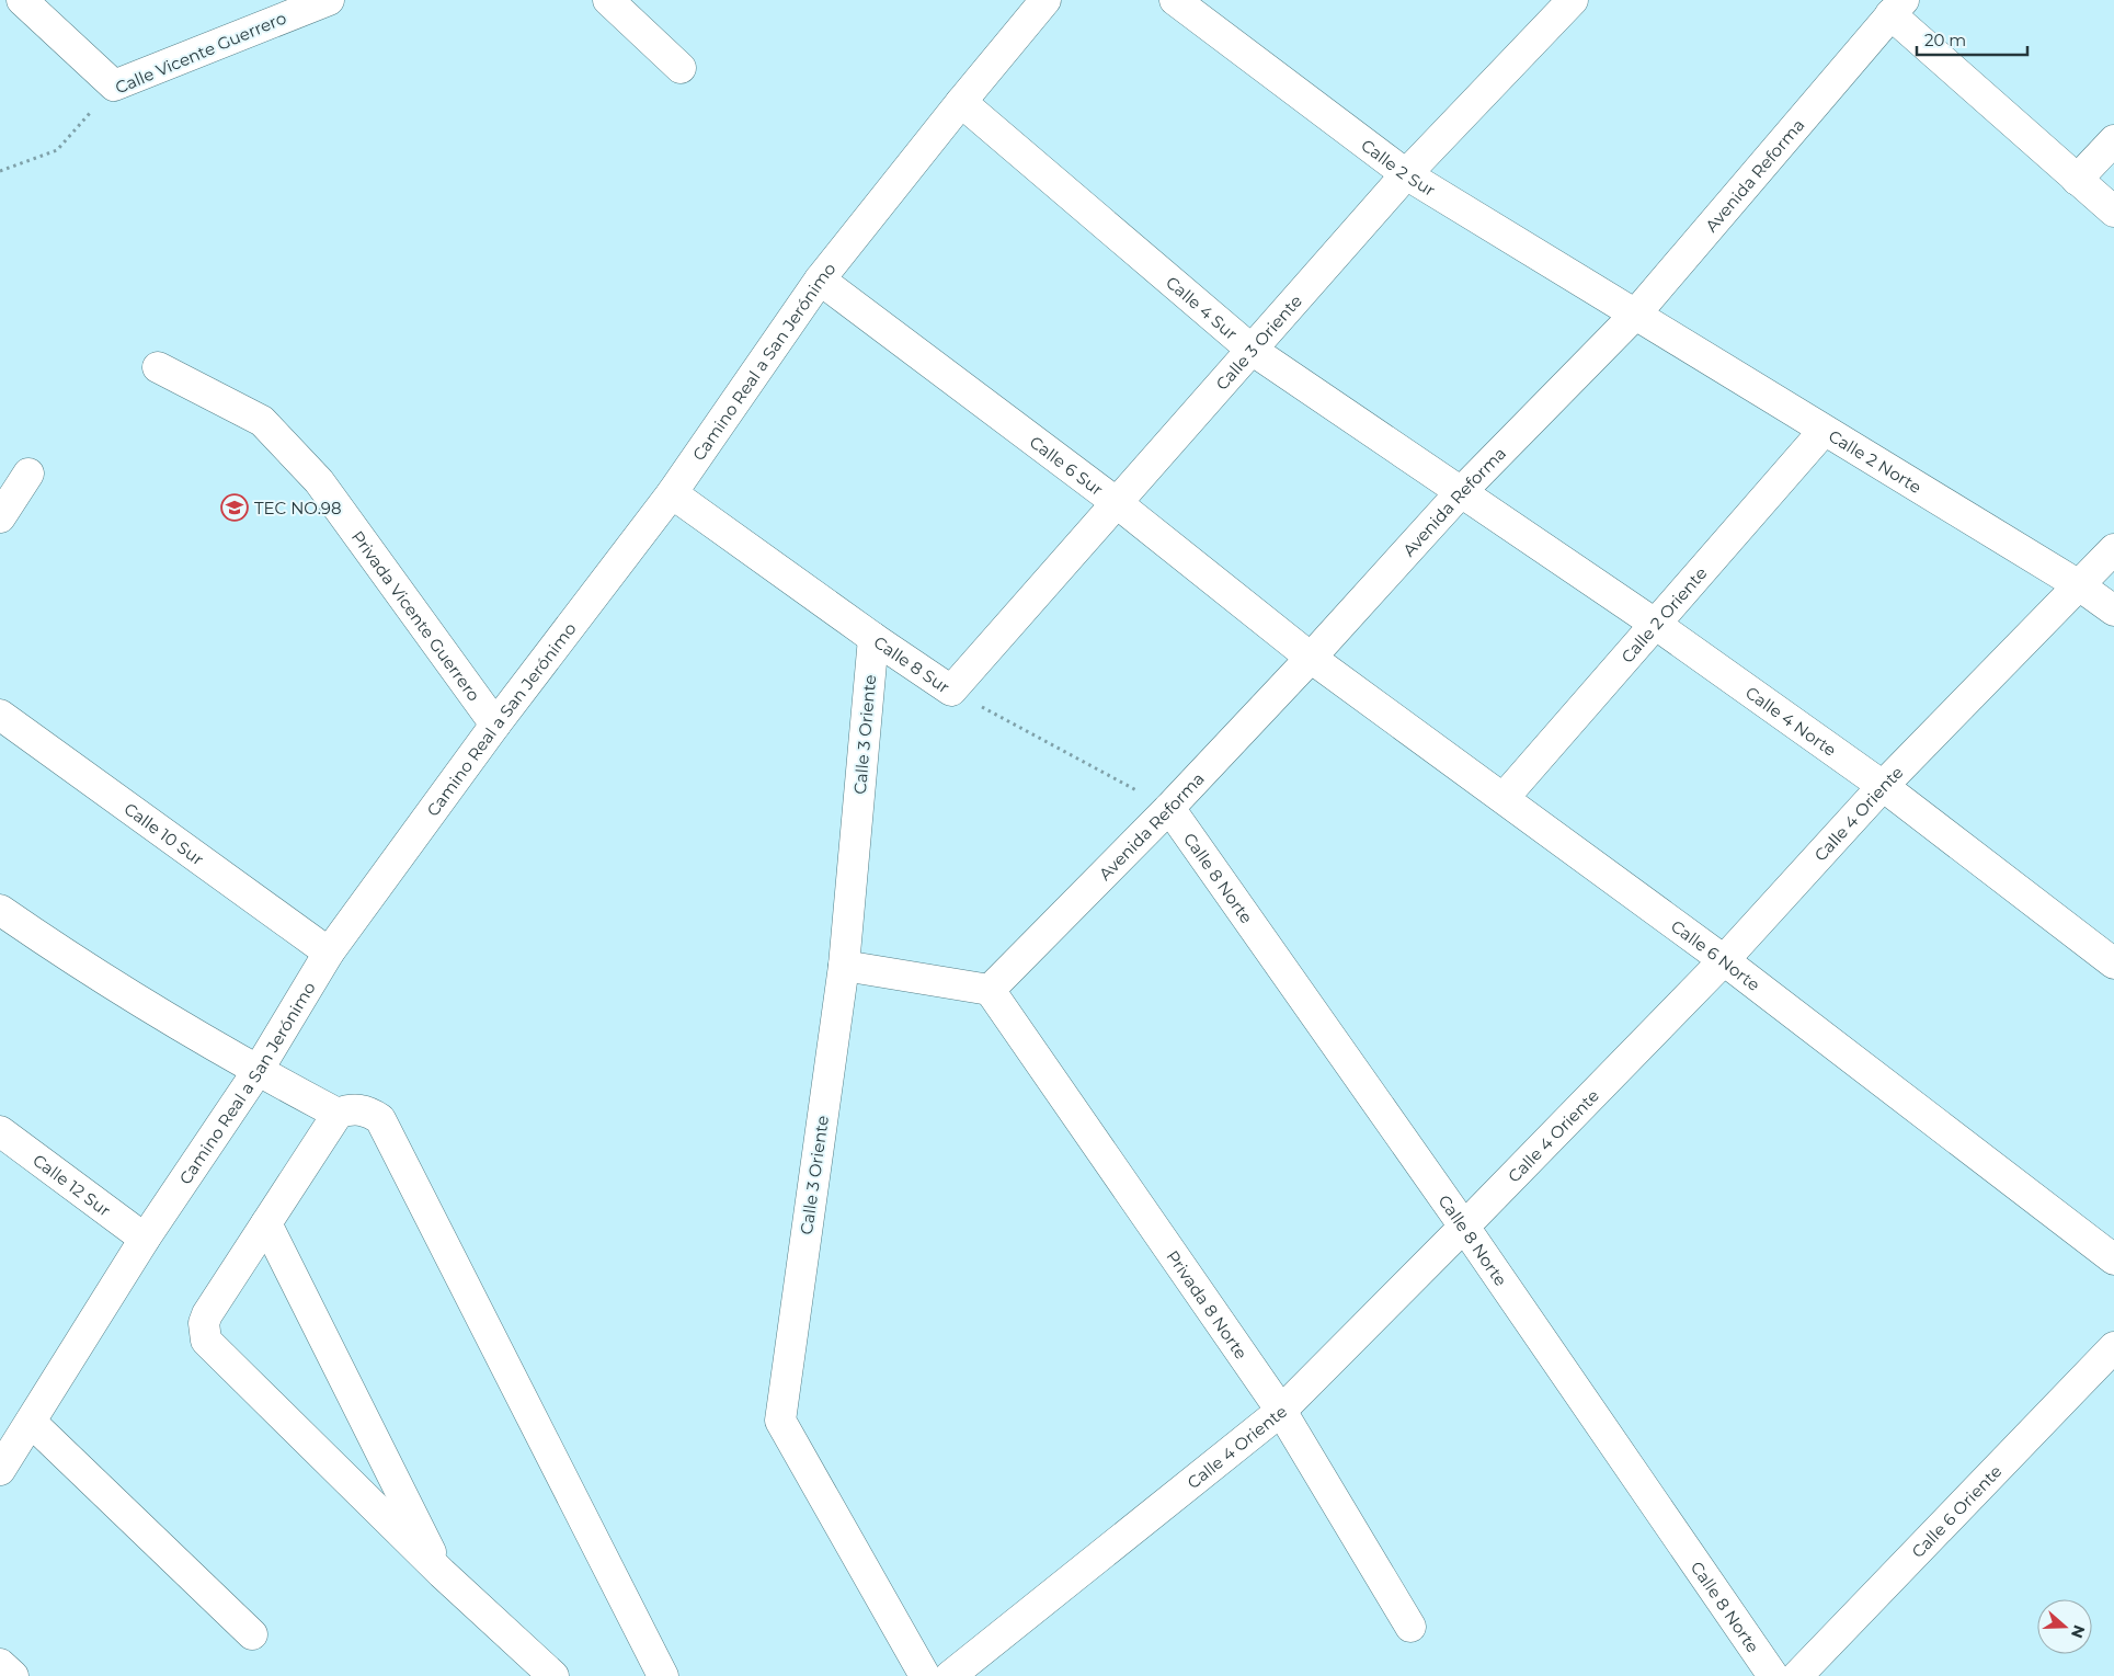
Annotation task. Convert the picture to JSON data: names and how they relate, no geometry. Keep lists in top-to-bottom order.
{
  "streets": {
    "street": [
      "Calle Vicente Guerrero",
      "Calle 2 Sur",
      "Avenida Reforma",
      "Calle 4 Sur",
      "Calle 3 Oriente",
      "Camino Real a San Jerónimo",
      "Calle 2 Norte",
      "Calle 6 Sur",
      "Calle 2 Oriente",
      "Privada Vicente Guerrero",
      "Calle 8 Sur",
      "Calle 4 Norte",
      "Calle 4 Oriente",
      "Calle 10 Sur",
      "Calle 8 Norte",
      "Calle 6 Norte",
      "Calle 12 Sur",
      "Privada 8 Norte",
      "Calle 6 Oriente"
    ]
  },
  "crossings": [
    ["Calle 2 Sur", "Avenida Reforma"],
    ["Calle 2 Sur", "Calle 3 Oriente"],
    ["Calle 2 Sur", "Calle 2 Norte"],
    ["Avenida Reforma", "Calle 4 Sur"],
    ["Avenida Reforma", "Calle 2 Norte"],
    ["Avenida Reforma", "Calle 6 Sur"],
    ["Avenida Reforma", "Calle 8 Sur"],
    ["Avenida Reforma", "Calle 4 Norte"],
    ["Avenida Reforma", "Calle 8 Norte"],
    ["Avenida Reforma", "Calle 6 Norte"],
    ["Avenida Reforma", "Privada 8 Norte"],
    ["Calle 4 Sur", "Calle 3 Oriente"],
    ["Calle 4 Sur", "Camino Real a San Jerónimo"],
    ["Calle 4 Sur", "Calle 4 Norte"],
    ["Calle 3 Oriente", "Calle 6 Sur"],
    ["Calle 3 Oriente", "Calle 8 Sur"],
    ["Camino Real a San Jerónimo", "Calle 6 Sur"],
    ["Camino Real a San Jerónimo", "Privada Vicente Guerrero"],
    ["Camino Real a San Jerónimo", "Calle 8 Sur"],
    ["Camino Real a San Jerónimo", "Calle 10 Sur"],
    ["Camino Real a San Jerónimo", "Calle 12 Sur"],
    ["Calle 2 Norte", "Calle 2 Oriente"],
    ["Calle 2 Norte", "Calle 4 Oriente"],
    ["Calle 6 Sur", "Calle 6 Norte"],
    ["Calle 2 Oriente", "Calle 4 Norte"],
    ["Calle 2 Oriente", "Calle 6 Norte"],
    ["Calle 8 Sur", "Calle 8 Norte"],
    ["Calle 4 Norte", "Calle 4 Oriente"],
    ["Calle 4 Oriente", "Calle 8 Norte"],
    ["Calle 4 Oriente", "Calle 6 Norte"],
    ["Calle 4 Oriente", "Privada 8 Norte"]
  ],
  "places": {
    "school or university": ["TEC NO.98"]
  },
  "scale_bar": "20 m",
  "north": "right"
}
